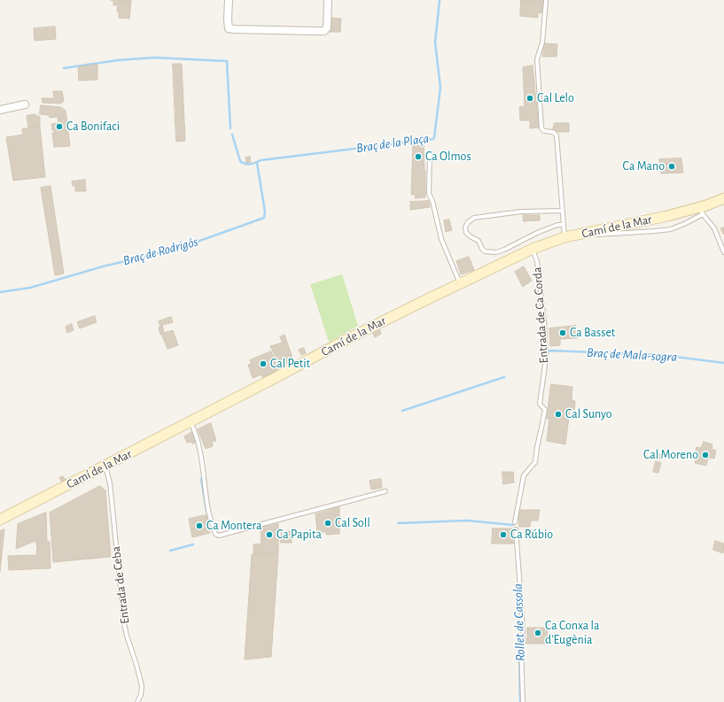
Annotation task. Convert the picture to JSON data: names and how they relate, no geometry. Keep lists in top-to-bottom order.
{
  "streets": {
    "main road": ["Camí de la Mar"],
    "lane": ["Entrada de Ca Corda", "Entrada de Ceba"]
  },
  "crossings": [
    ["Camí de la Mar", "Entrada de Ca Corda"],
    ["Camí de la Mar", "Entrada de Ceba"]
  ],
  "water": [
    "Braç de la Plaça",
    "Braç de Rodrigós",
    "Braç de Mala-sogra",
    "Rollet de Cassola"
  ],
  "places": [
    "Cal Lelo",
    "Ca Bonifaci",
    "Ca Olmos",
    "Ca Mano",
    "Ca Basset",
    "Cal Petit",
    "Cal Sunyo",
    "Cal Moreno",
    "Cal Soll",
    "Ca Montera",
    "Ca Papita",
    "Ca Rúbio",
    "Ca Conxa la d'Eugènia"
  ]
}
